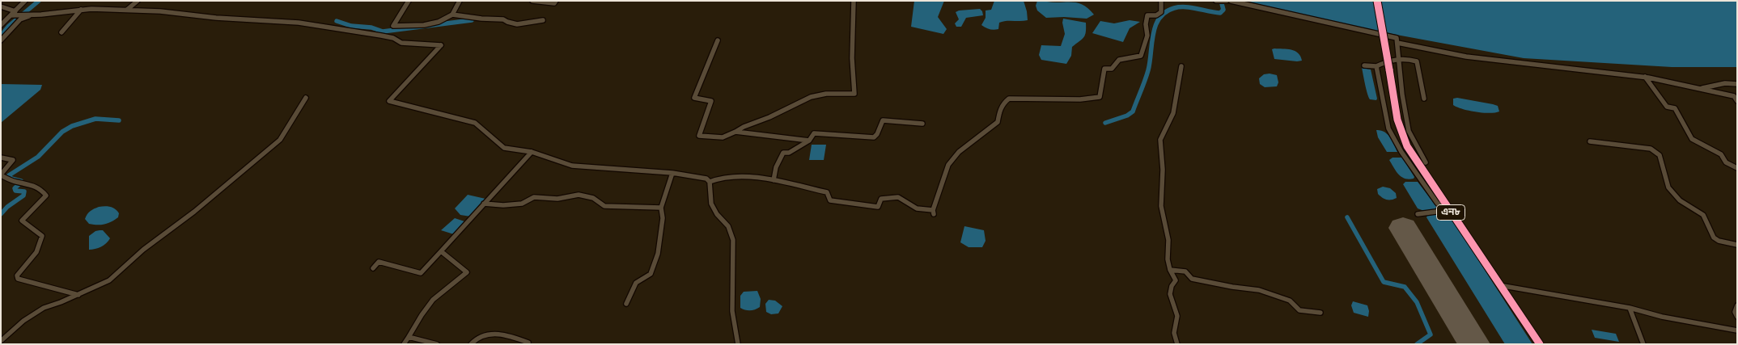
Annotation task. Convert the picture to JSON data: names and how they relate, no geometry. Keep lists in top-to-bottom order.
{
  "streets": {
    "highway": ["এন৮"]
  }
}
